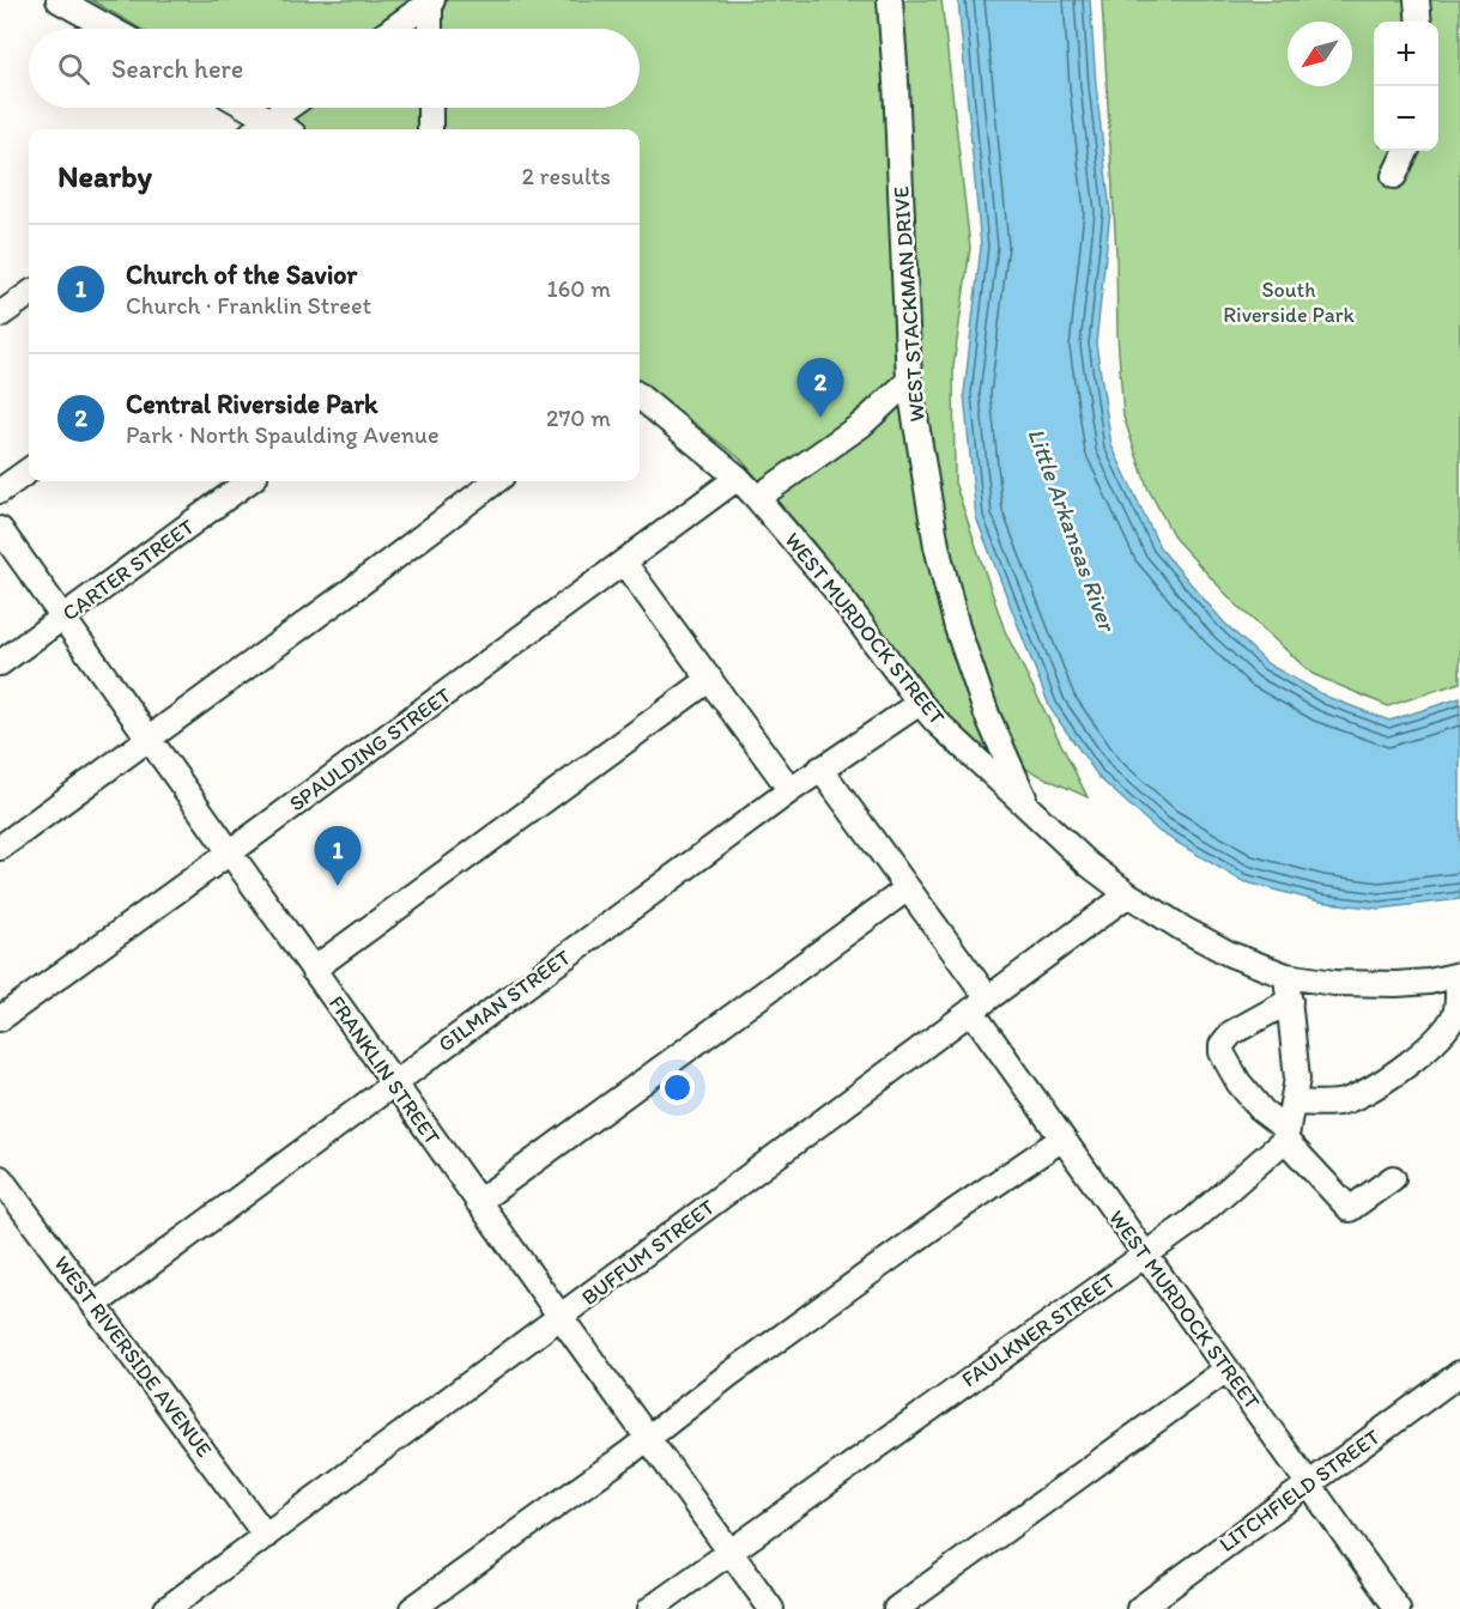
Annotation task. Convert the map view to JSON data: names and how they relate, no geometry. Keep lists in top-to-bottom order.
{
  "streets": {
    "street": [
      "WEST STACKMAN DRIVE",
      "CARTER STREET",
      "WEST MURDOCK STREET",
      "SPAULDING STREET",
      "GILMAN STREET",
      "FRANKLIN STREET",
      "BUFFUM STREET",
      "FAULKNER STREET",
      "WEST RIVERSIDE AVENUE",
      "LITCHFIELD STREET"
    ]
  },
  "crossings": [
    ["WEST STACKMAN DRIVE", "WEST MURDOCK STREET"],
    ["CARTER STREET", "FRANKLIN STREET"],
    ["WEST MURDOCK STREET", "SPAULDING STREET"],
    ["WEST MURDOCK STREET", "GILMAN STREET"],
    ["WEST MURDOCK STREET", "BUFFUM STREET"],
    ["WEST MURDOCK STREET", "FAULKNER STREET"],
    ["WEST MURDOCK STREET", "LITCHFIELD STREET"],
    ["SPAULDING STREET", "FRANKLIN STREET"],
    ["GILMAN STREET", "FRANKLIN STREET"],
    ["GILMAN STREET", "WEST RIVERSIDE AVENUE"],
    ["FRANKLIN STREET", "BUFFUM STREET"],
    ["FRANKLIN STREET", "FAULKNER STREET"],
    ["BUFFUM STREET", "WEST RIVERSIDE AVENUE"]
  ],
  "water": ["Little Arkansas River"],
  "parks": ["South Riverside Park"],
  "north": "bottom left",
  "page": {
    "map_buttons": ["+", "−"],
    "search": "Search here",
    "heading": ["Nearby", "2 results"],
    "list": [
      {
        "mark": "1",
        "name": "Church of the Savior",
        "note": "Church · Franklin Street",
        "value": "160 m"
      },
      {
        "mark": "2",
        "name": "Central Riverside Park",
        "note": "Park · North Spaulding Avenue",
        "value": "270 m"
      }
    ],
    "pins": ["2", "1"]
  }
}
